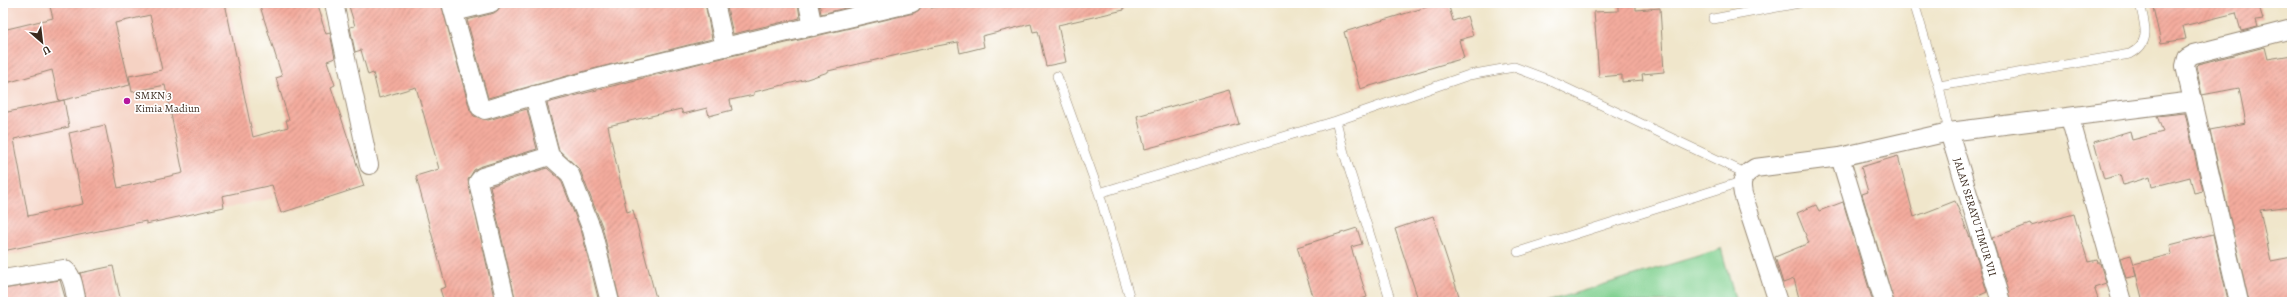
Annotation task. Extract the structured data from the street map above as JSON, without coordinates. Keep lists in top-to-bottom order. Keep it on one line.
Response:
{"streets":{"street":["JALAN SERAYU TIMUR VII"]},"places":["SMKN 3 Kimia Madiun"],"north":"bottom right"}
